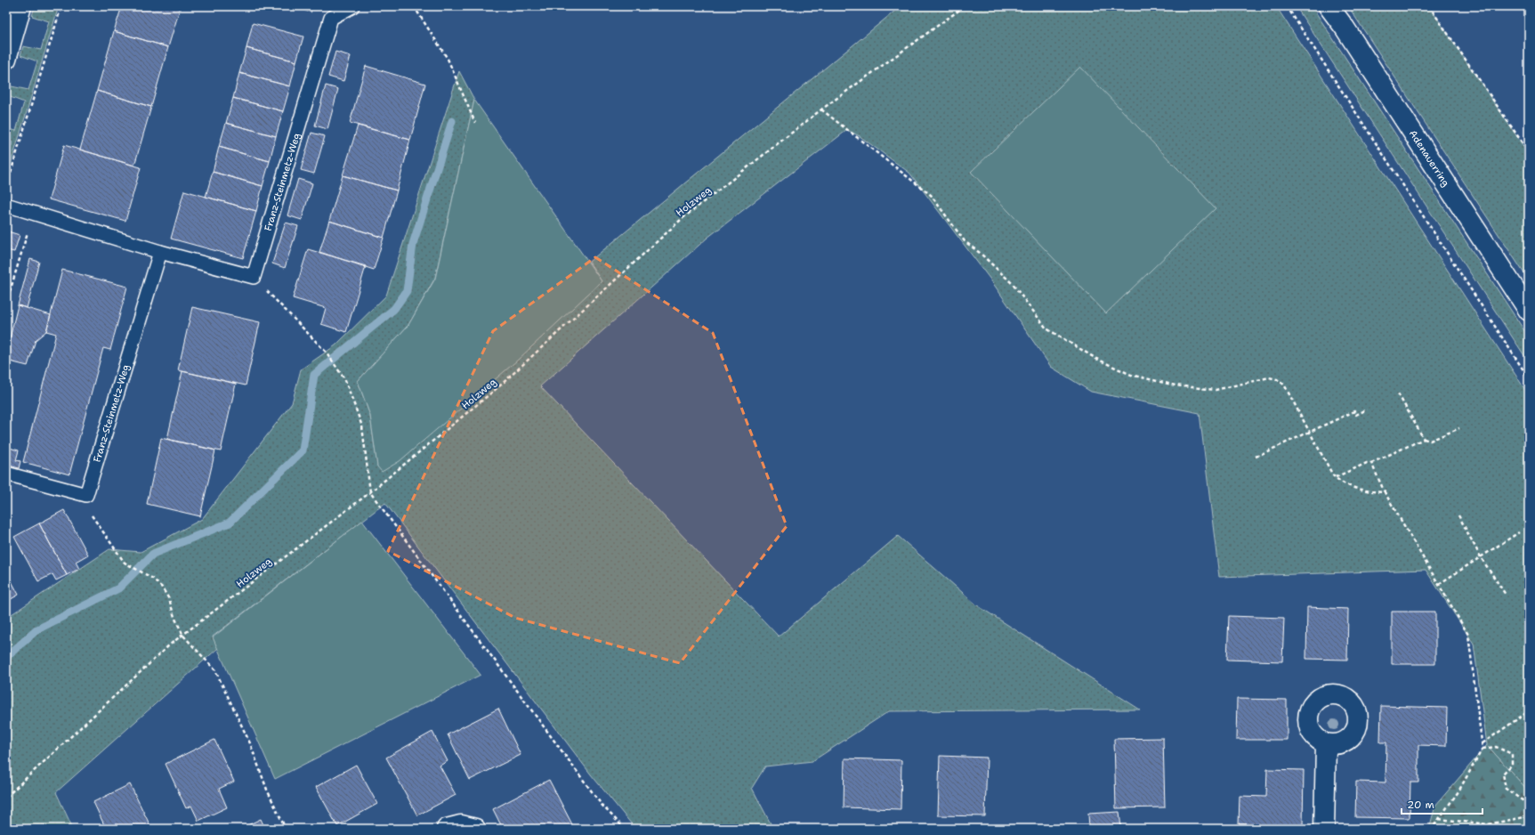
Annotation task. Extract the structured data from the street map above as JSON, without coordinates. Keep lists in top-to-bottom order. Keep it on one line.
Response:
{"streets":{"main road":["Adenauerring"],"lane":["Franz-Steinmetz-Weg"],"path":["Holzweg"]},"scale_bar":"20 m"}
